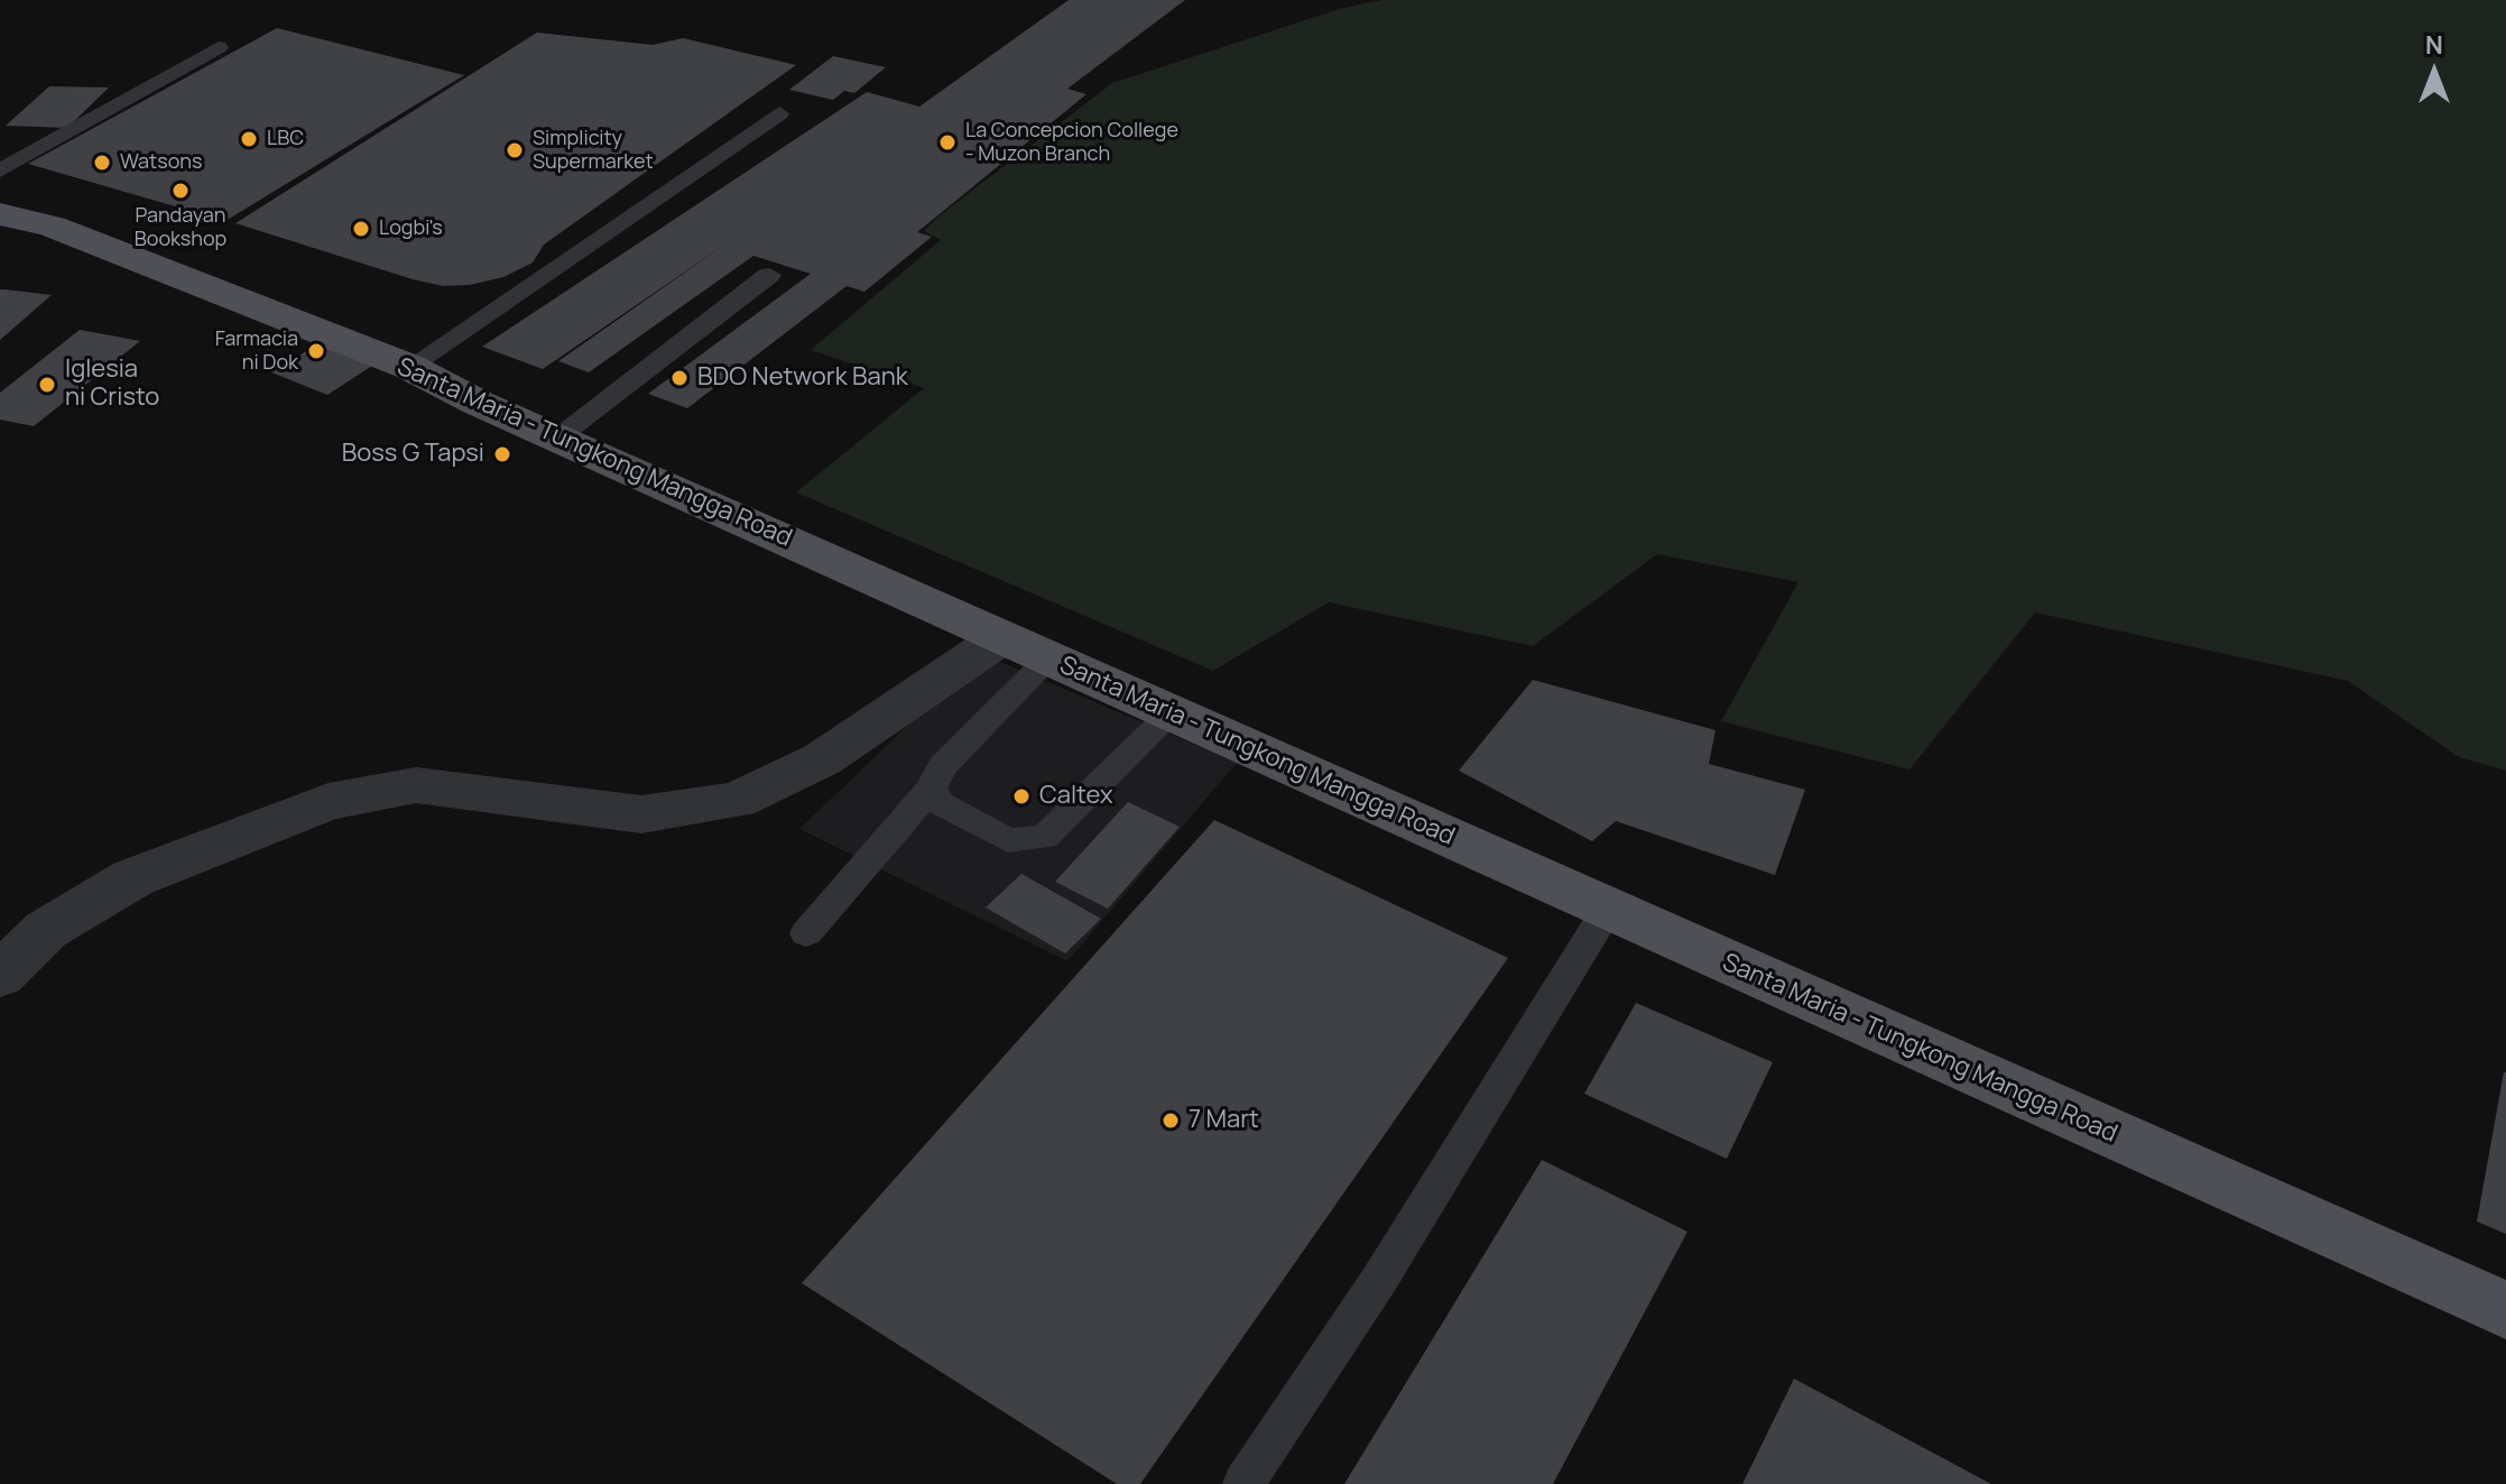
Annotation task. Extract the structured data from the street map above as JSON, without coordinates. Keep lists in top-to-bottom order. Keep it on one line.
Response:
{"streets":{"main road":["Santa Maria - Tungkong Mangga Road"]},"places":["LBC","La Concepcion College - Muzon Branch","Simplicity Supermarket","Watsons","Pandayan Bookshop","Logbi's","Farmacia ni Dok","BDO Network Bank","Iglesia ni Cristo","Boss G Tapsi","Caltex","7 Mart"],"north":"top"}
